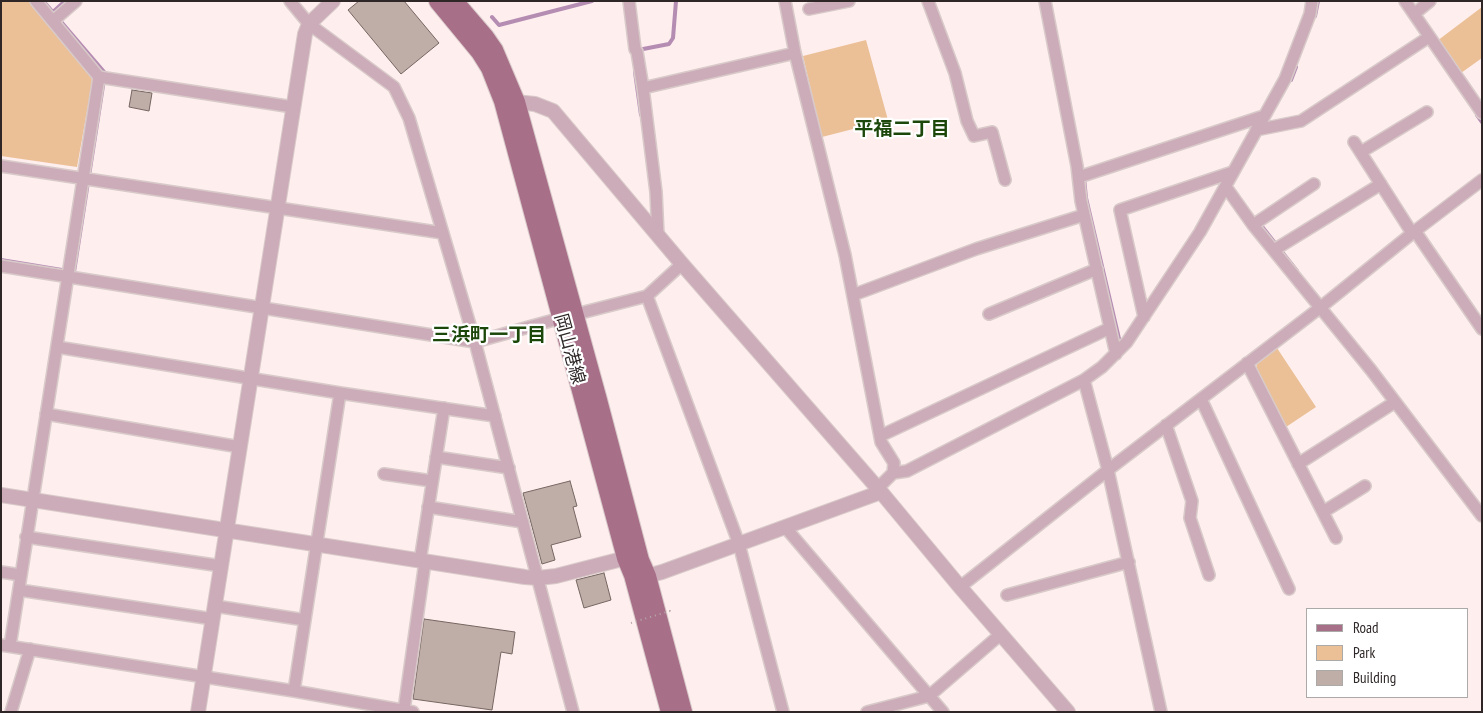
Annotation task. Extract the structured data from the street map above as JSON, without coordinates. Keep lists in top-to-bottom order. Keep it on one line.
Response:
{"streets":{"main road":["岡山港線"]},"districts":["平福二丁目","三浜町一丁目"],"legend":["Road","Park","Building"]}
